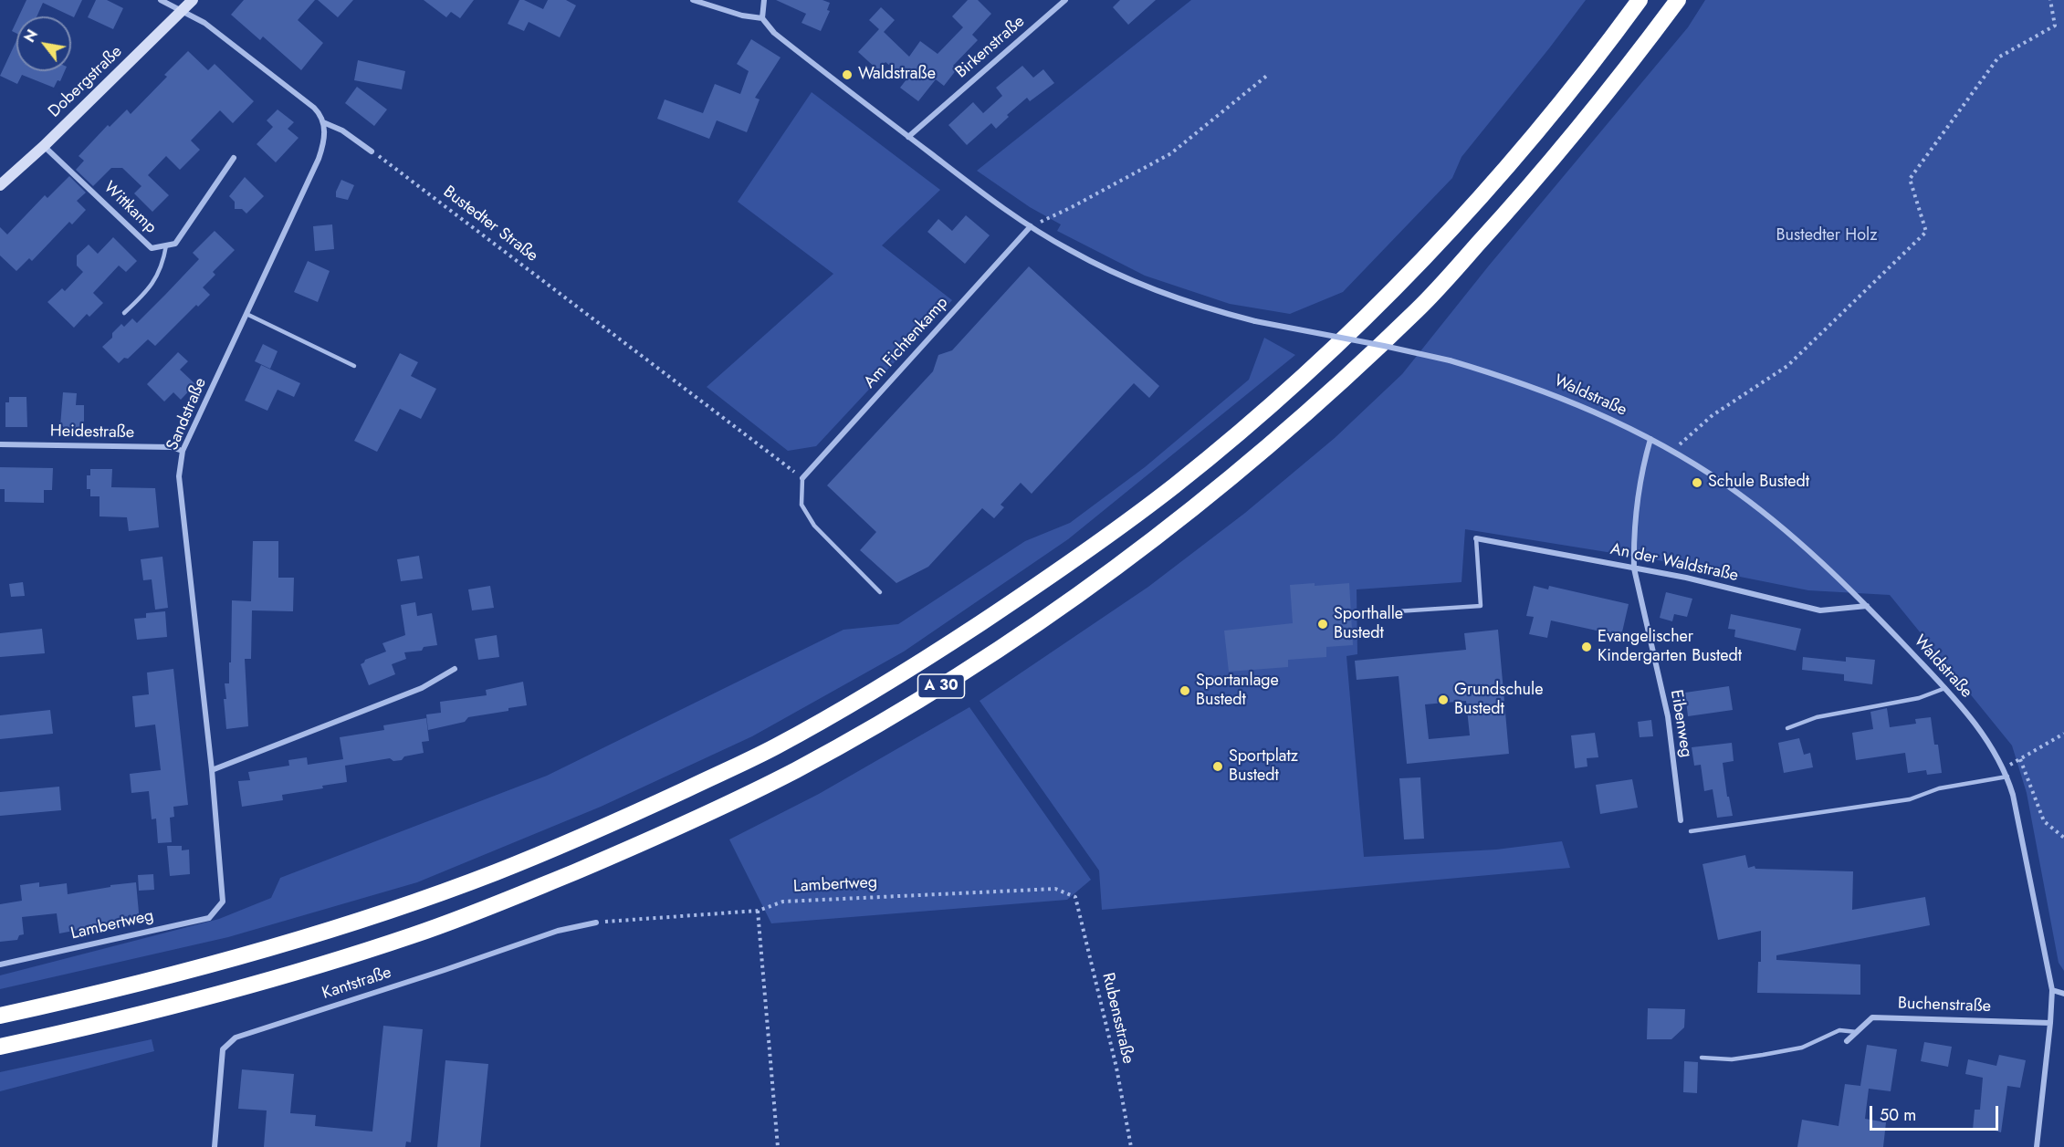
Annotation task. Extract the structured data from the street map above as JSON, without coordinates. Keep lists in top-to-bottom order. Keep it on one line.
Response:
{"streets":{"highway":["A 30"],"street":["Birkenstraße","Dobergstraße","Wittkamp","Am Fichtenkamp","Waldstraße","Sandstraße","Heidestraße","An der Waldstraße","Eibenweg","Lambertweg","Kantstraße","Buchenstraße"],"path":["Bustedter Straße","Rubensstraße"]},"crossings":[["Birkenstraße","Waldstraße"],["Dobergstraße","Wittkamp"],["Bustedter Straße","Am Fichtenkamp"],["Am Fichtenkamp","Waldstraße"],["Waldstraße","An der Waldstraße"],["Waldstraße","Eibenweg"],["Waldstraße","Buchenstraße"],["Sandstraße","Heidestraße"],["Sandstraße","Lambertweg"],["An der Waldstraße","Eibenweg"],["Lambertweg","Kantstraße"],["Lambertweg","Rubensstraße"]],"parks":["Bustedter Holz"],"places":["Waldstraße","Schule Bustedt","Sporthalle Bustedt","Evangelischer Kindergarten Bustedt","Sportanlage Bustedt","Grundschule Bustedt","Sportplatz Bustedt"],"scale_bar":"50 m","north":"top left"}
